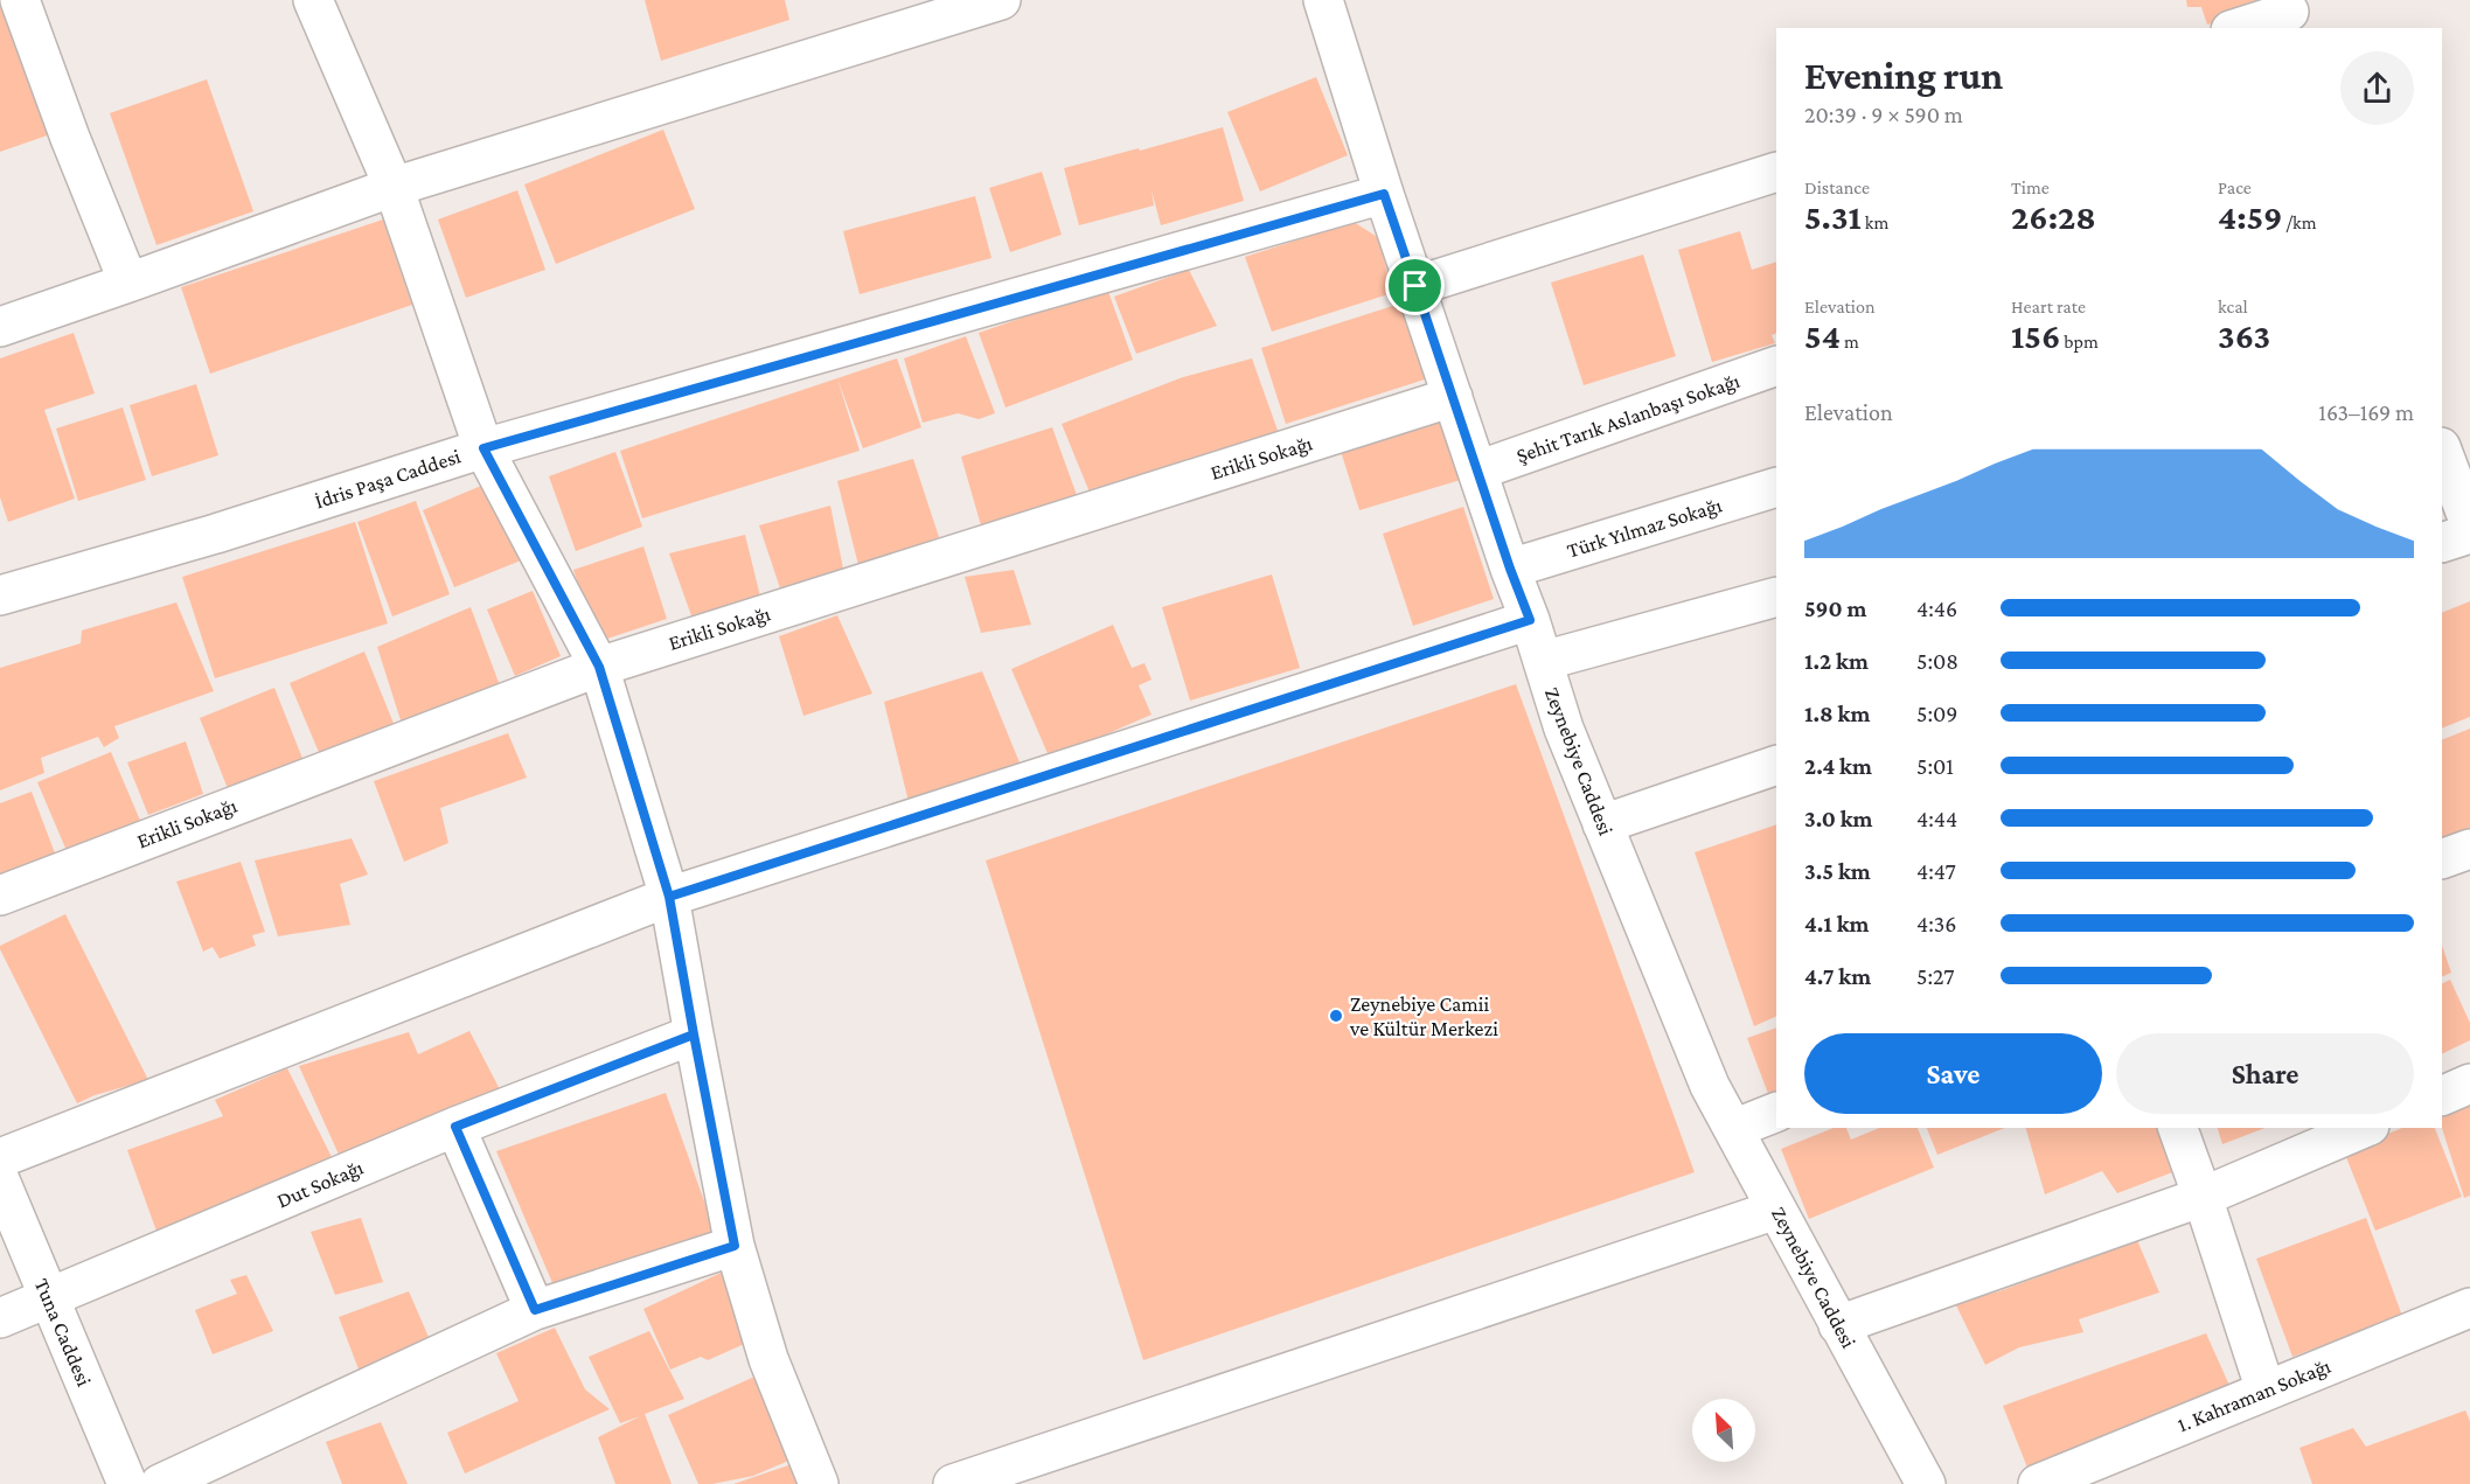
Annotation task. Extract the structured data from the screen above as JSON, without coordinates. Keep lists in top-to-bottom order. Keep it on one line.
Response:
{"streets":{"street":["Şehit Tarık Aslanbaşı Sokağı","Erikli Sokağı","İdris Paşa Caddesi","Türk Yılmaz Sokağı","Zeynebiye Caddesi","Dut Sokağı","Tuna Caddesi","1. Kahraman Sokağı"]},"crossings":[["Şehit Tarık Aslanbaşı Sokağı","Zeynebiye Caddesi"],["Erikli Sokağı","Zeynebiye Caddesi"],["İdris Paşa Caddesi","Zeynebiye Caddesi"],["Türk Yılmaz Sokağı","Zeynebiye Caddesi"],["Dut Sokağı","Tuna Caddesi"]],"places":["Zeynebiye Camii ve Kültür Merkezi"],"north":"top left","page":{"heading":["Evening run","20:39 · 9 × 590 m"],"stats":[["Distance","5.31 km"],["Time","26:28"],["Pace","4:59 /km"],["Elevation","54 m"],["Heart rate","156 bpm"],["kcal","363"]],"chart":["Elevation","163–169 m"],"list":[{"name":"590 m","note":"4:46"},{"name":"1.2 km","note":"5:08"},{"name":"1.8 km","note":"5:09"},{"name":"2.4 km","note":"5:01"},{"name":"3.0 km","note":"4:44"},{"name":"3.5 km","note":"4:47"},{"name":"4.1 km","note":"4:36"},{"name":"4.7 km","note":"5:27"}],"buttons":["Save","Share"]}}
